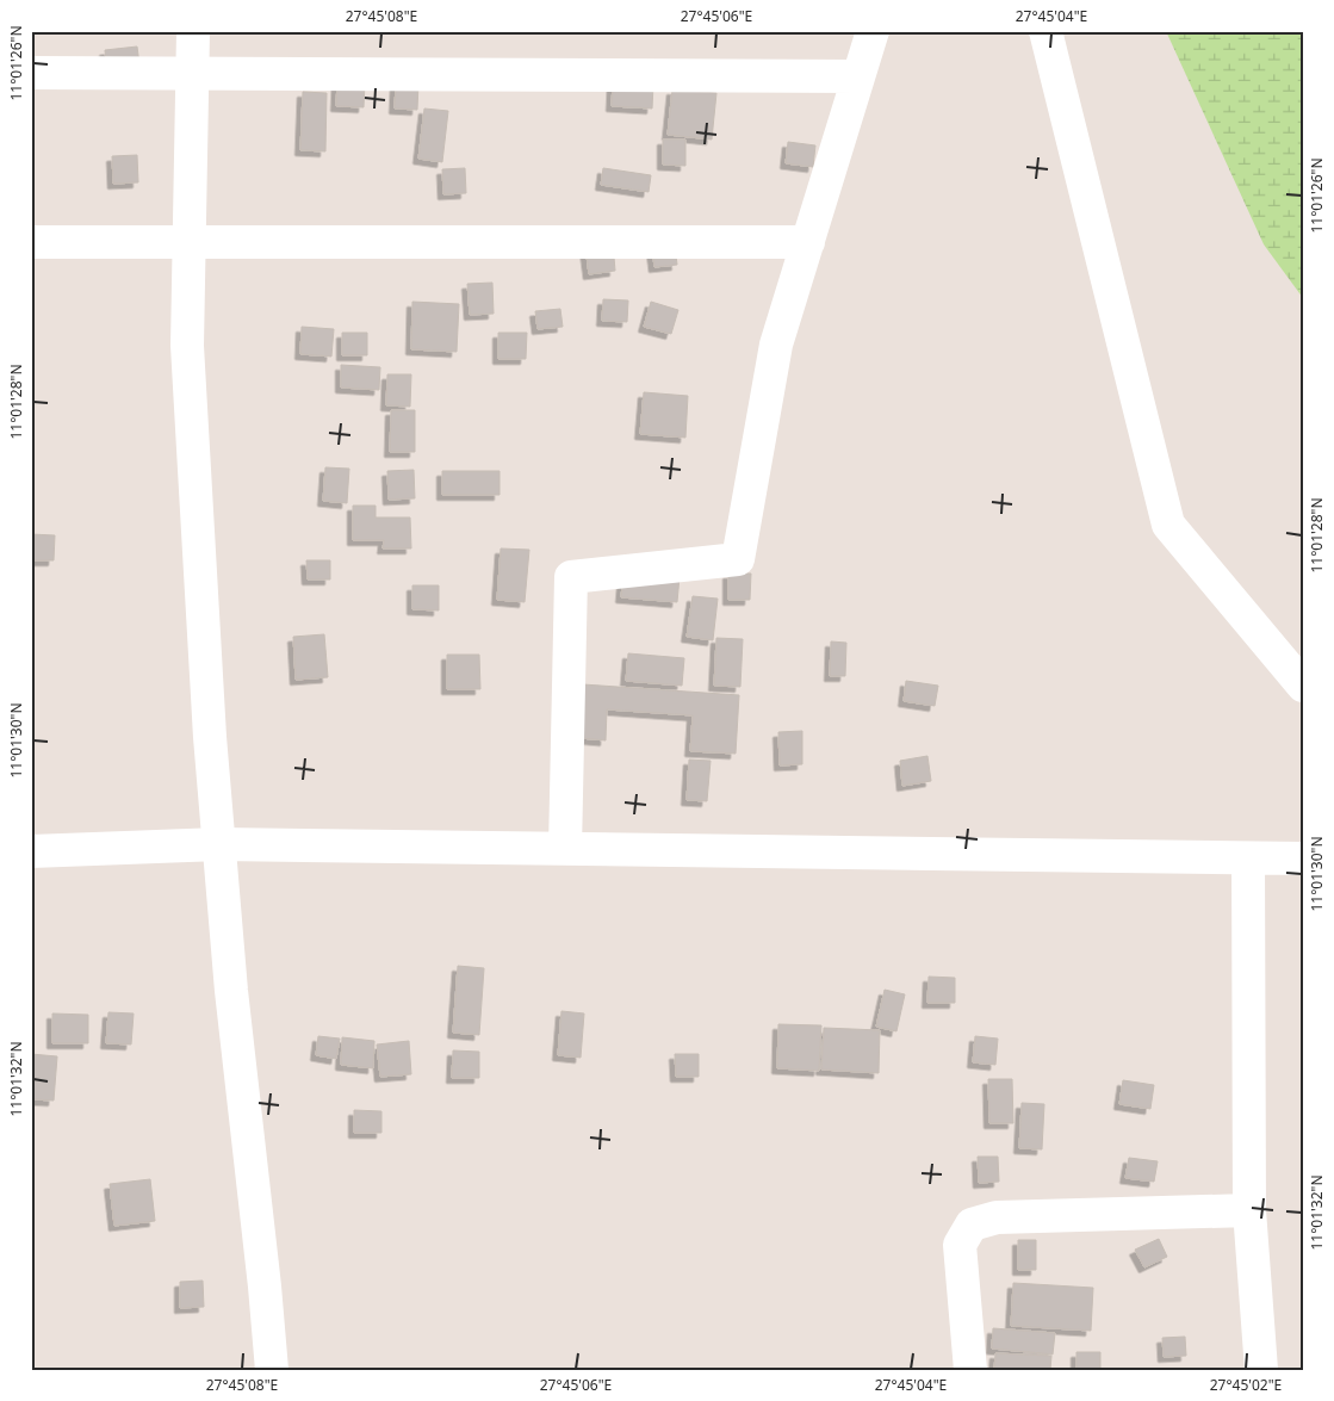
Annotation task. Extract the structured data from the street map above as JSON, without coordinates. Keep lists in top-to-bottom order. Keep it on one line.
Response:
{"coordinates":["27°45'08\"E","27°45'06\"E","27°45'04\"E","11°01'26\"N","11°01'28\"N","11°01'30\"N","11°01'32\"N","27°45'02\"E"]}
